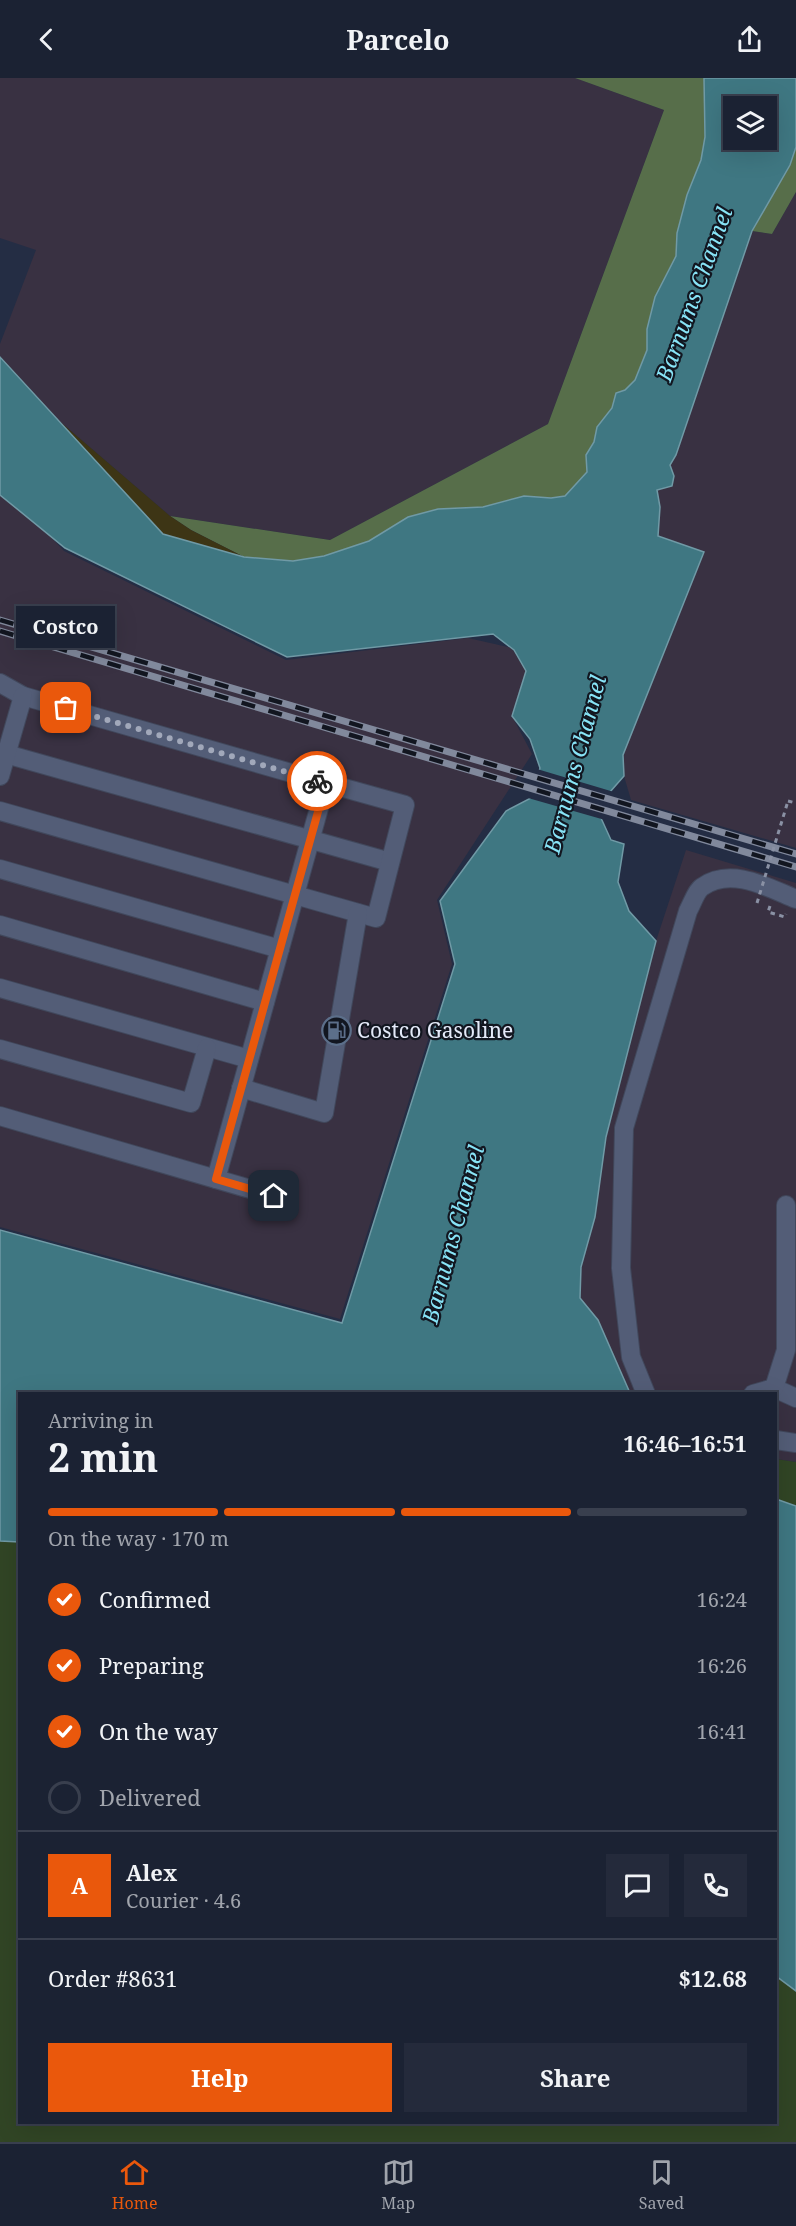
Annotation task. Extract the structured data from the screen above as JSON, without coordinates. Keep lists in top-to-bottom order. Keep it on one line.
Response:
{"water":["Barnums Channel"],"places":{"other":["Costco"],"fuel station":["Costco Gasoline"]},"page":{"header":"Parcelo","bubble":"Costco","heading":["2 min","Arriving in","16:46–16:51"],"panel":["Alex","Courier · 4.6","Order #8631","$12.68"],"bar":"On the way · 170 m","list":[["Confirmed","16:24"],["Preparing","16:26"],["On the way","16:41"],"Delivered"],"round":"A","buttons":["Help","Share"],"tabs":["Home","Map","Saved"]}}
